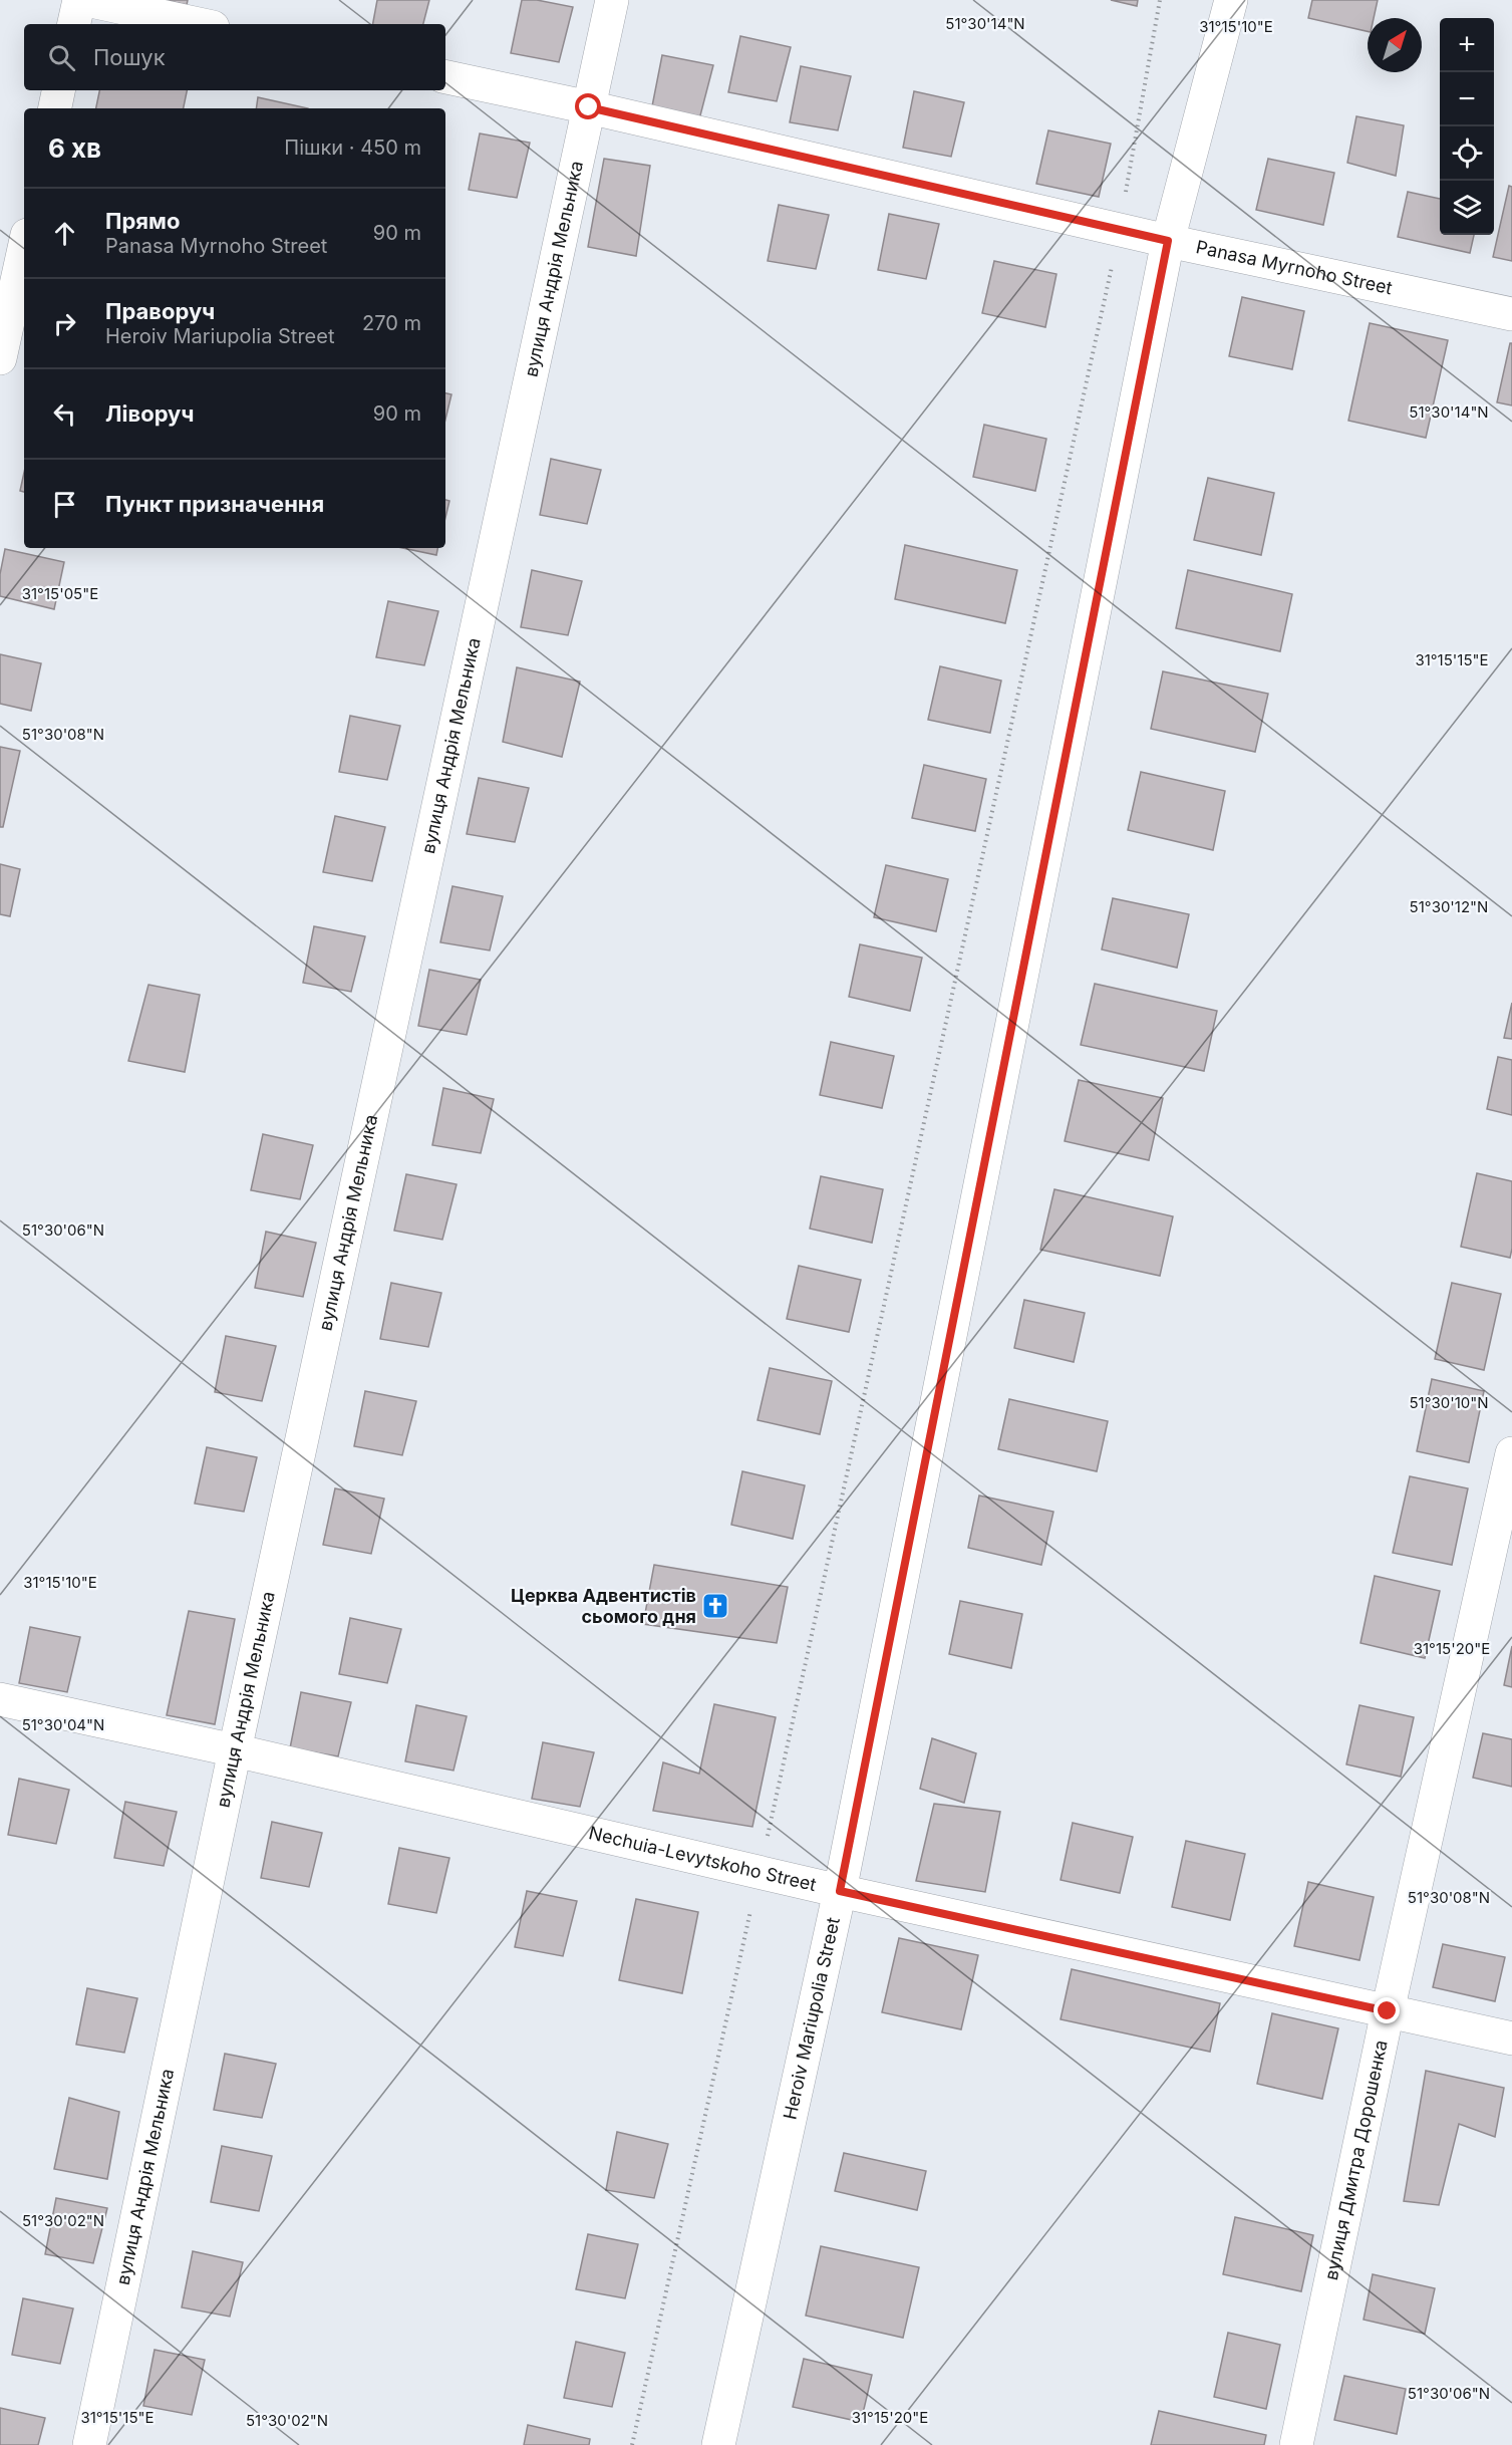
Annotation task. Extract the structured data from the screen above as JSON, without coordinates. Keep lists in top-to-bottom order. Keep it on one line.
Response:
{"streets":{"street":["вулиця Андрія Мельника","Panasa Myrnoho Street","Nechuia-Levytskoho Street","Heroiv Mariupolia Street","вулиця Дмитра Дорошенка"]},"crossings":[["вулиця Андрія Мельника","Panasa Myrnoho Street"],["вулиця Андрія Мельника","Nechuia-Levytskoho Street"],["Panasa Myrnoho Street","Heroiv Mariupolia Street"],["Nechuia-Levytskoho Street","Heroiv Mariupolia Street"],["Nechuia-Levytskoho Street","вулиця Дмитра Дорошенка"]],"places":{"church":["Церква Адвентистів сьомого дня"]},"north":"top right","page":{"map_buttons":["+","−"],"search":"Пошук","heading":["6 хв","Пішки · 450 m"],"list":[["Прямо","Panasa Myrnoho Street","90 m"],["Праворуч","Heroiv Mariupolia Street","270 m"],["Ліворуч","90 m"],"Пункт призначення"]},"coordinates":["51°30'14\"N","31°15'10\"E","31°15'05\"E","31°15'15\"E","51°30'08\"N","51°30'12\"N","51°30'06\"N","51°30'10\"N","31°15'20\"E","51°30'04\"N","51°30'02\"N"]}
